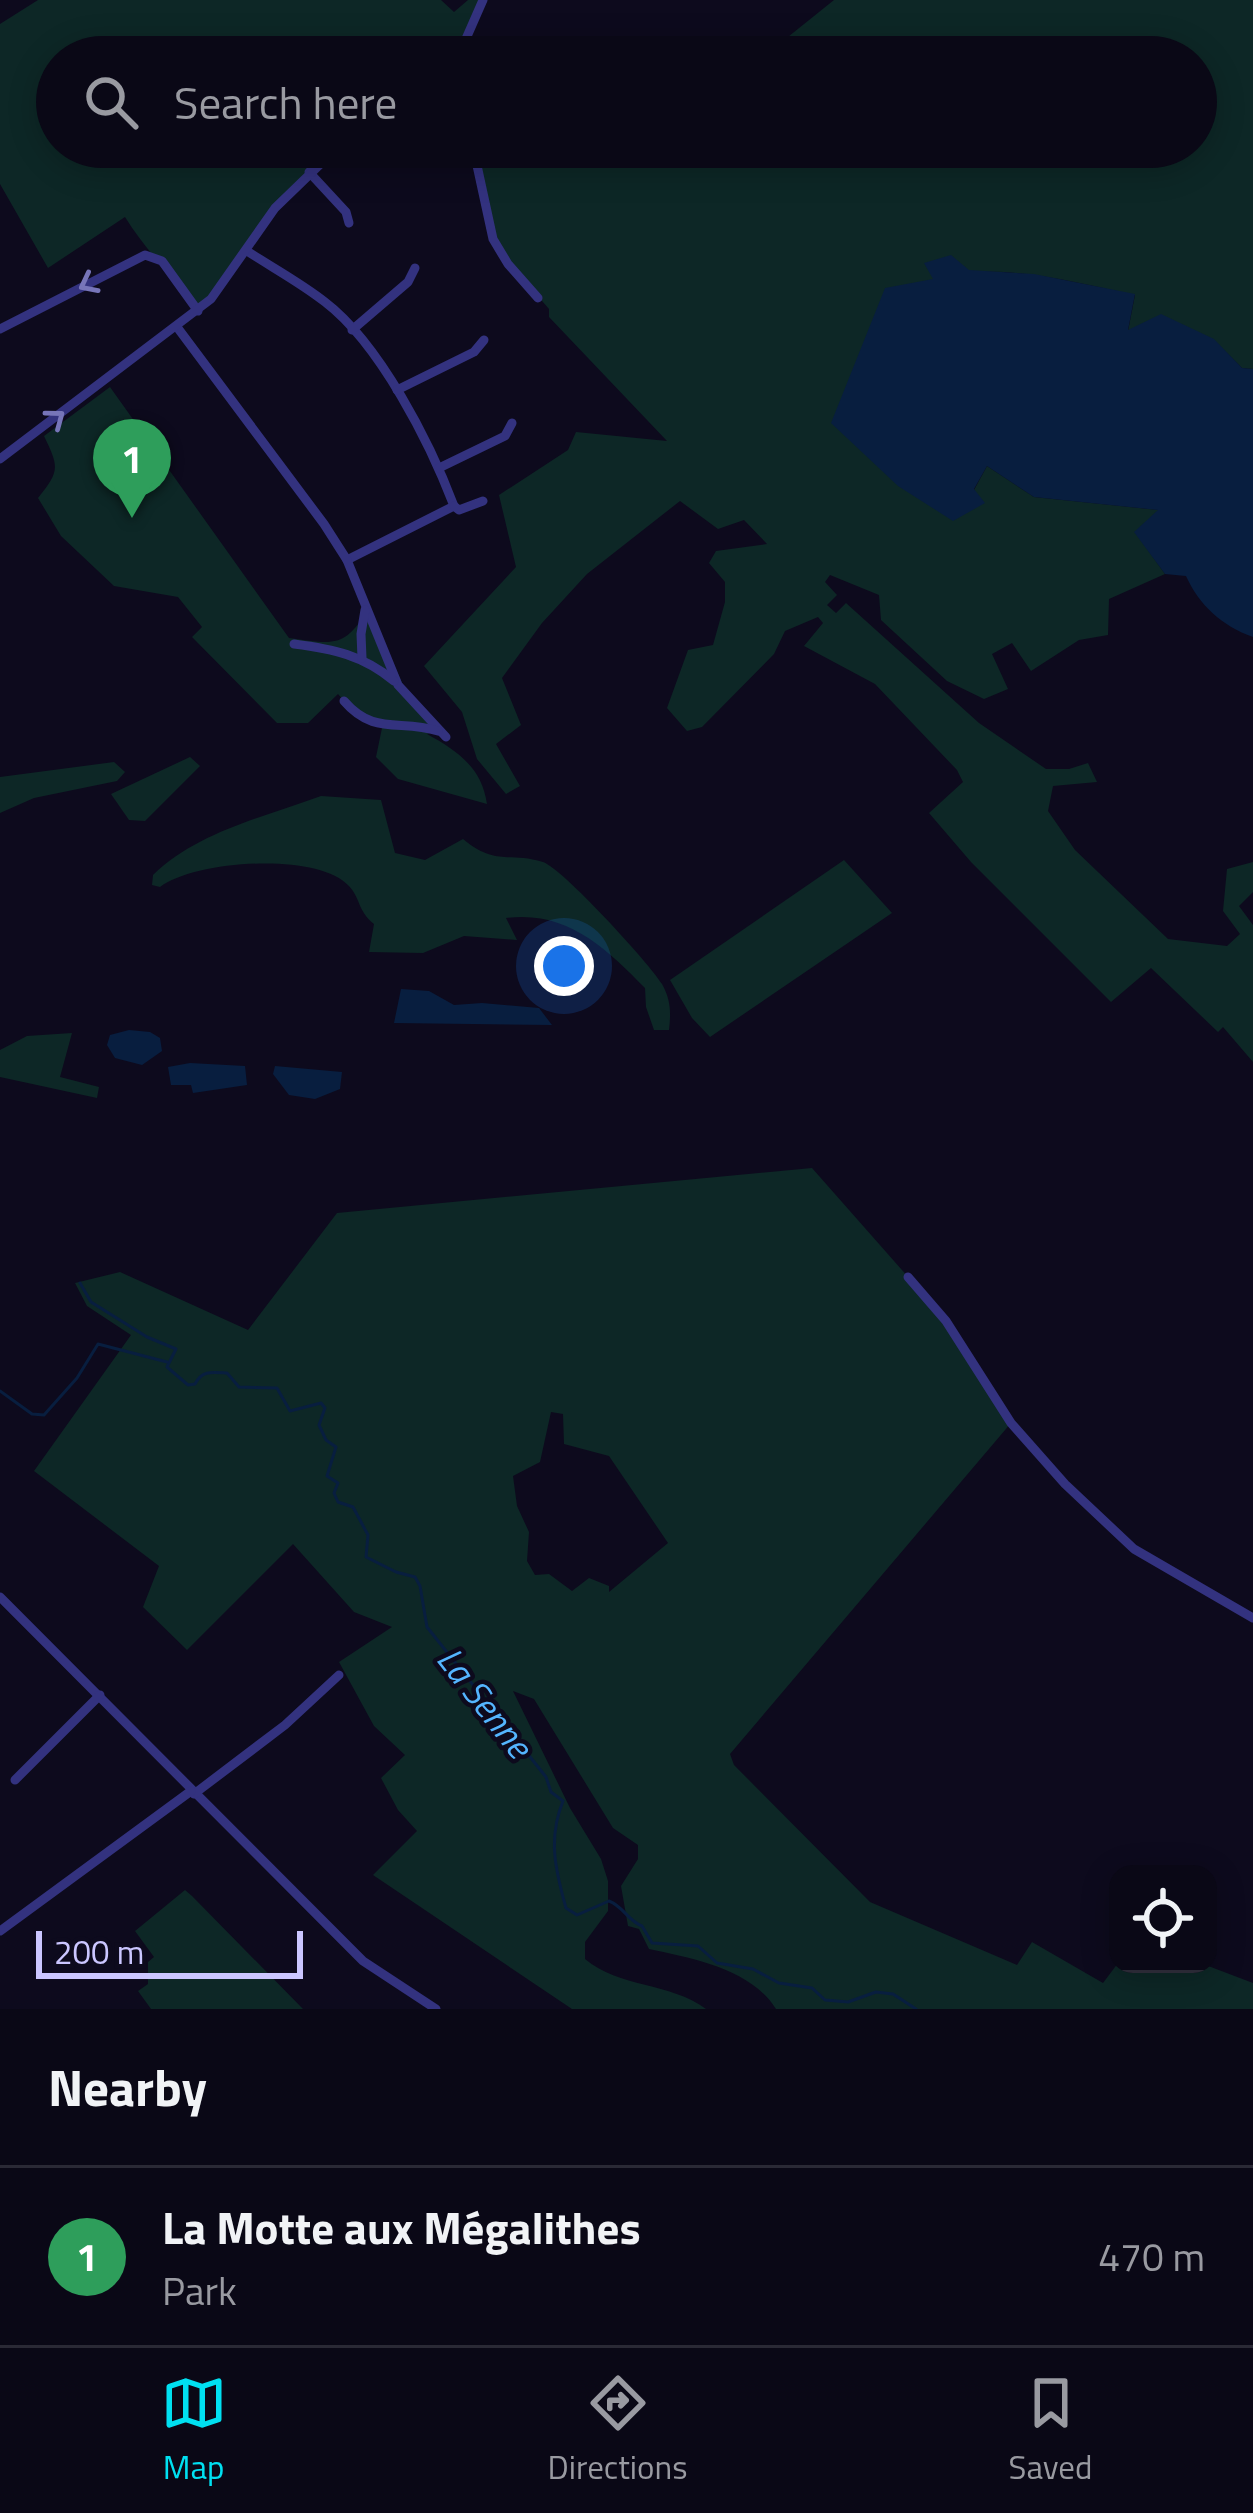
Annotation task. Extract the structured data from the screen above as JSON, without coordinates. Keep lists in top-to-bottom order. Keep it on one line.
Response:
{"water":["La Senne"],"scale_bar":"200 m","page":{"search":"Search here","pins":"1","scale":"200 m","heading":"Nearby","list":[{"mark":"1","name":"La Motte aux Mégalithes","note":"Park","value":"470 m"}],"nav":["Map","Directions","Saved"]}}
